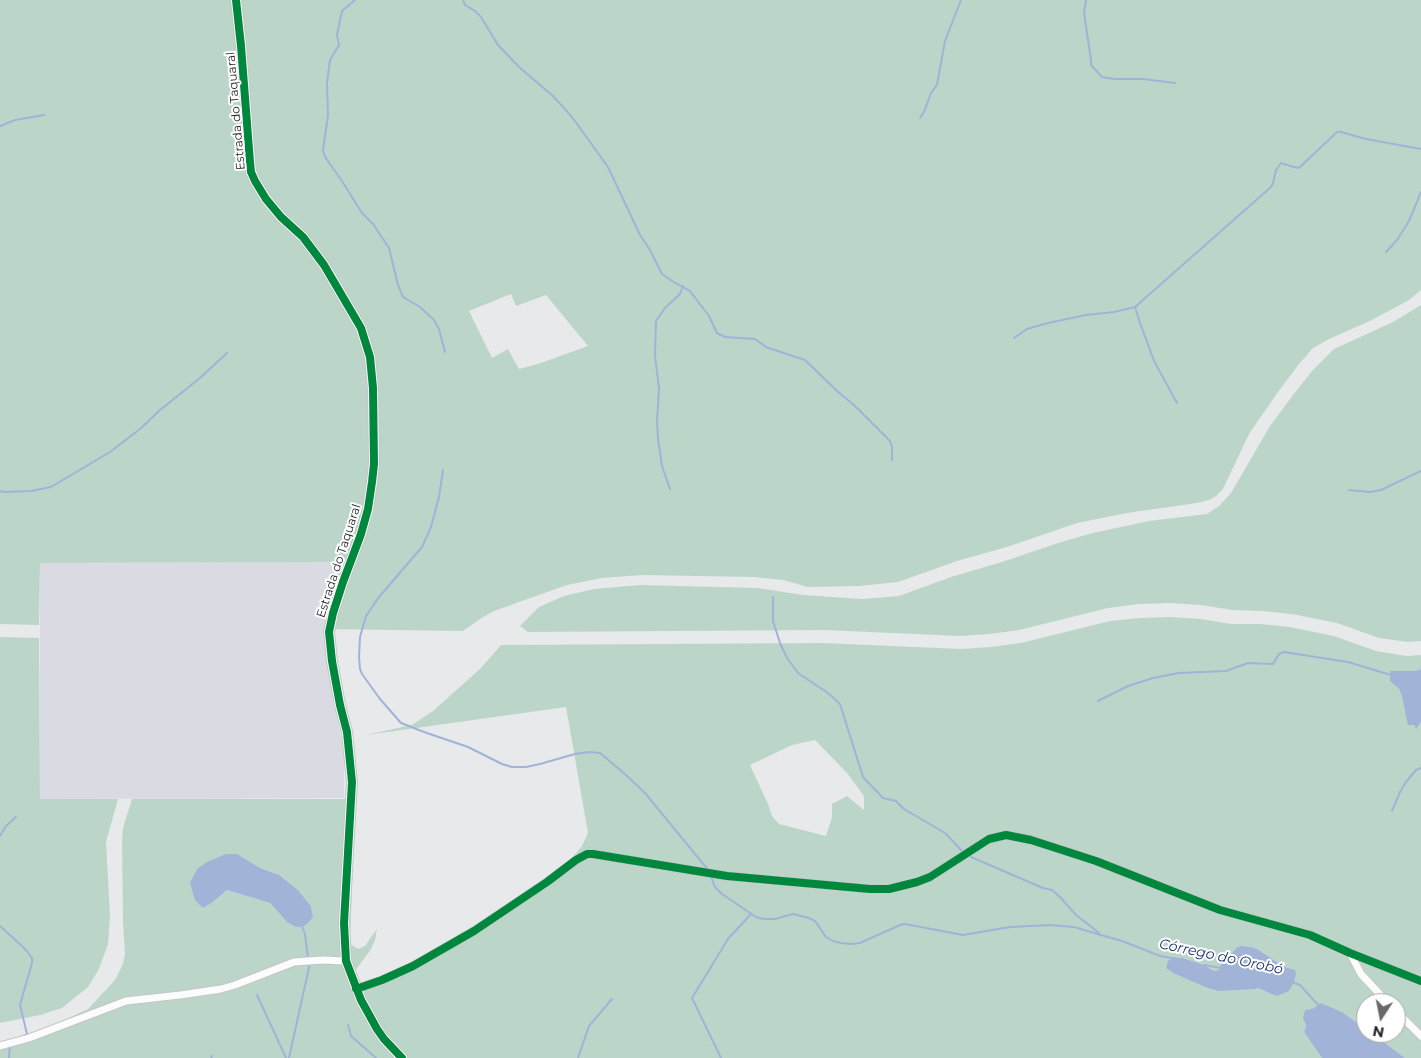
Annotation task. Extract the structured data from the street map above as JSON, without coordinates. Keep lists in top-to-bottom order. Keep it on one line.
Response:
{"streets":{"street":["Estrada do Taquaral"]},"water":["Córrego do Orobó"],"north":"bottom"}
